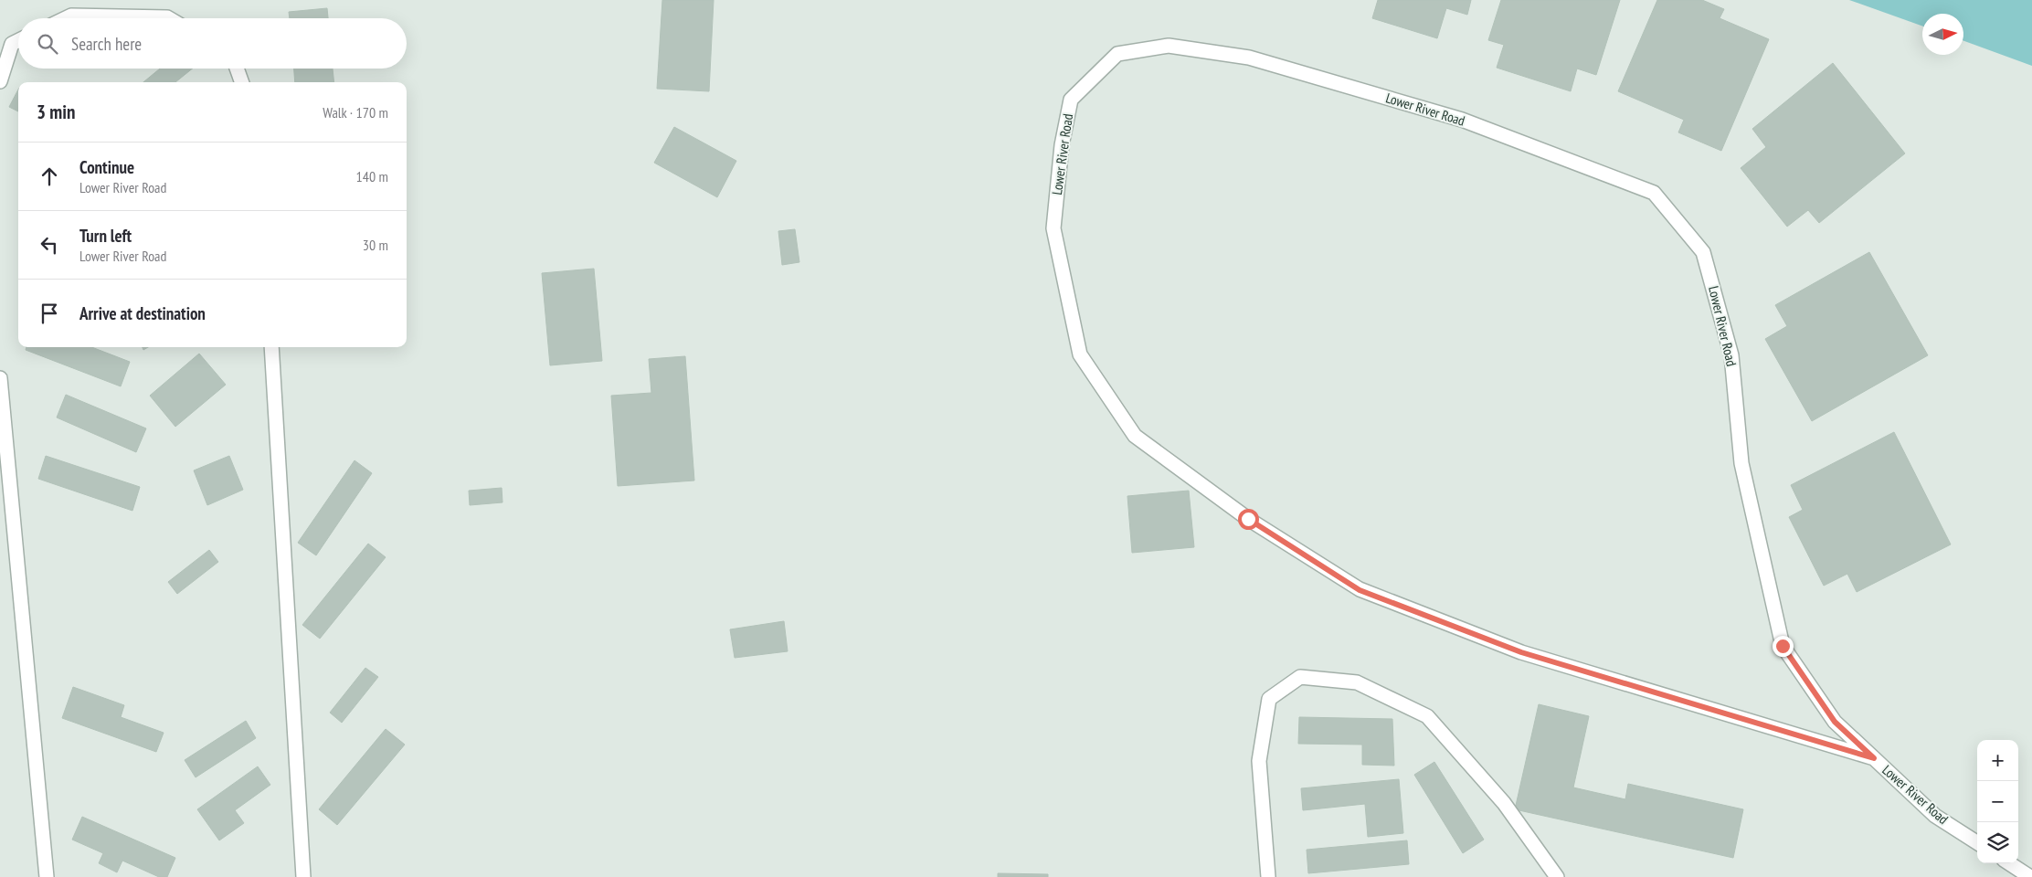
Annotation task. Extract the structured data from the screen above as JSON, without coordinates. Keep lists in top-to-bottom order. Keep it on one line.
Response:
{"streets":{"street":["Lower River Road"]},"north":"right","page":{"search":"Search here","heading":["3 min","Walk · 170 m"],"list":[["Continue","Lower River Road","140 m"],["Turn left","Lower River Road","30 m"],"Arrive at destination"],"map_buttons":["+","−"]}}
